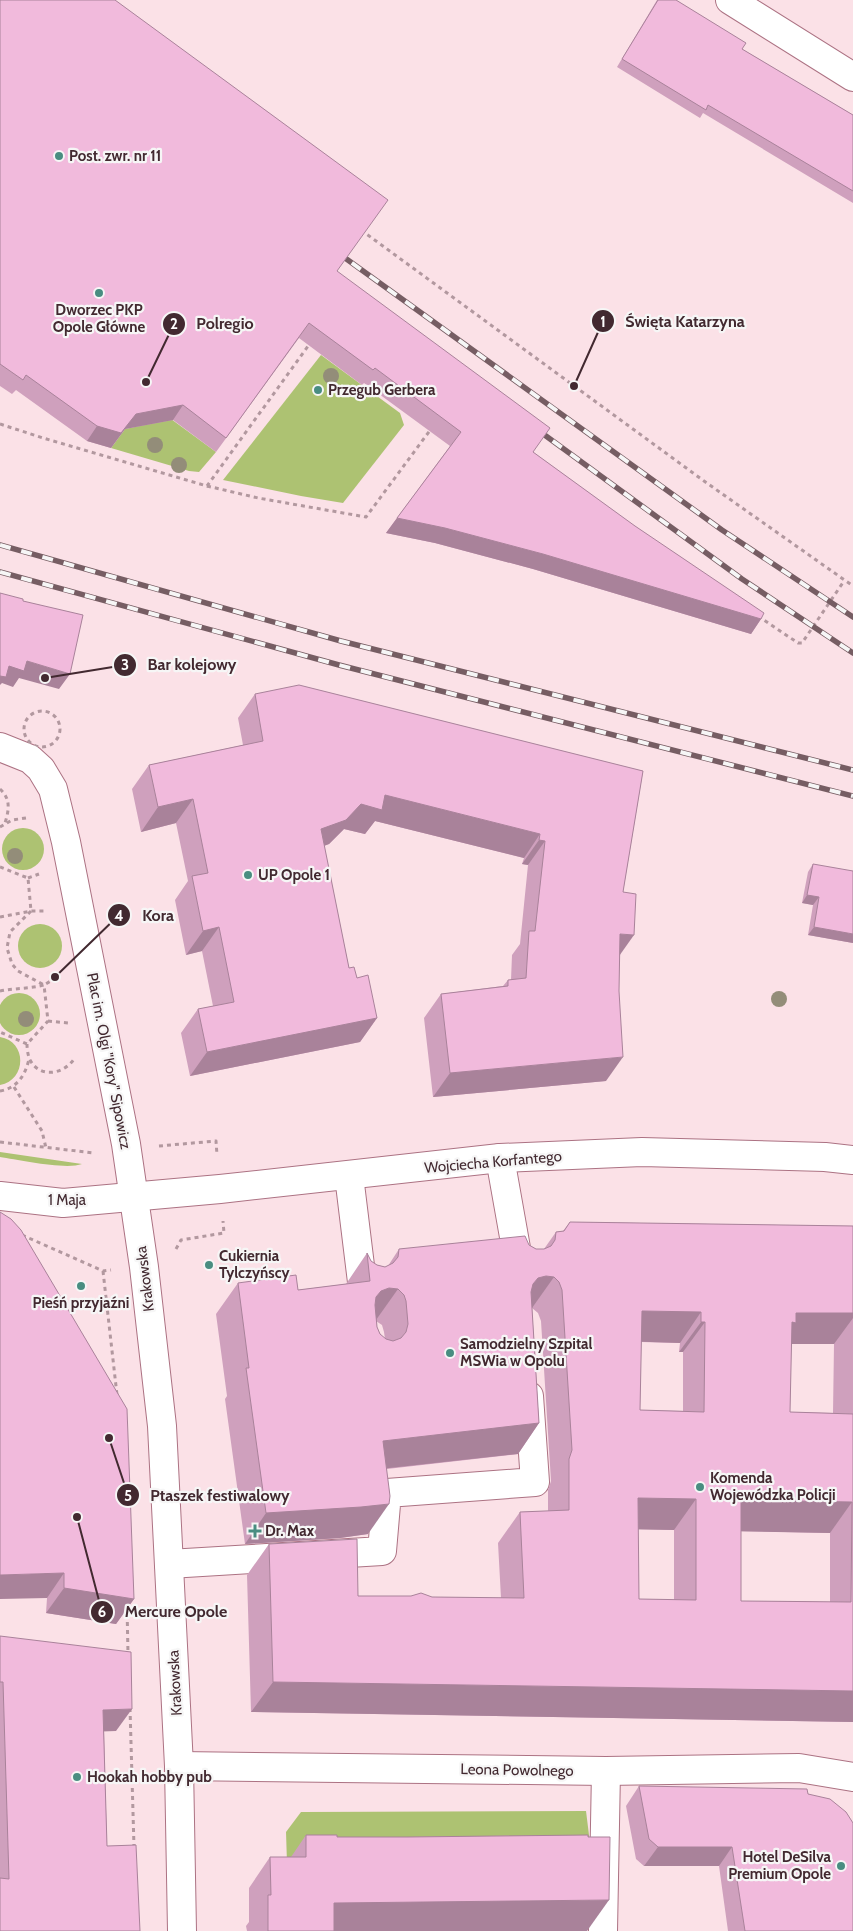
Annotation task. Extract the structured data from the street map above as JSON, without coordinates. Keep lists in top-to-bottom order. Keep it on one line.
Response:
{"streets":{"street":["Plac im. Olgi \"Kory\" Sipowicz","Wojciecha Korfantego","1 Maja","Krakowska","Leona Powolnego"]},"crossings":[["Plac im. Olgi \"Kory\" Sipowicz","Wojciecha Korfantego"],["Plac im. Olgi \"Kory\" Sipowicz","1 Maja"],["Plac im. Olgi \"Kory\" Sipowicz","Krakowska"],["Wojciecha Korfantego","1 Maja"],["Wojciecha Korfantego","Krakowska"],["1 Maja","Krakowska"],["Krakowska","Leona Powolnego"]],"places":{"other":["Post. zwr. nr 11","Dworzec PKP Opole Główne","Polregio","Święta Katarzyna","Przegub Gerbera","Bar kolejowy","UP Opole 1","Kora","Cukiernia Tylczyńscy","Pieśń przyjaźni","Samodzielny Szpital MSWia w Opolu","Ptaszek festiwalowy","Komenda Wojewódzka Policji","Mercure Opole","Hookah hobby pub","Hotel DeSilva Premium Opole"],"health":["Dr. Max"]}}
